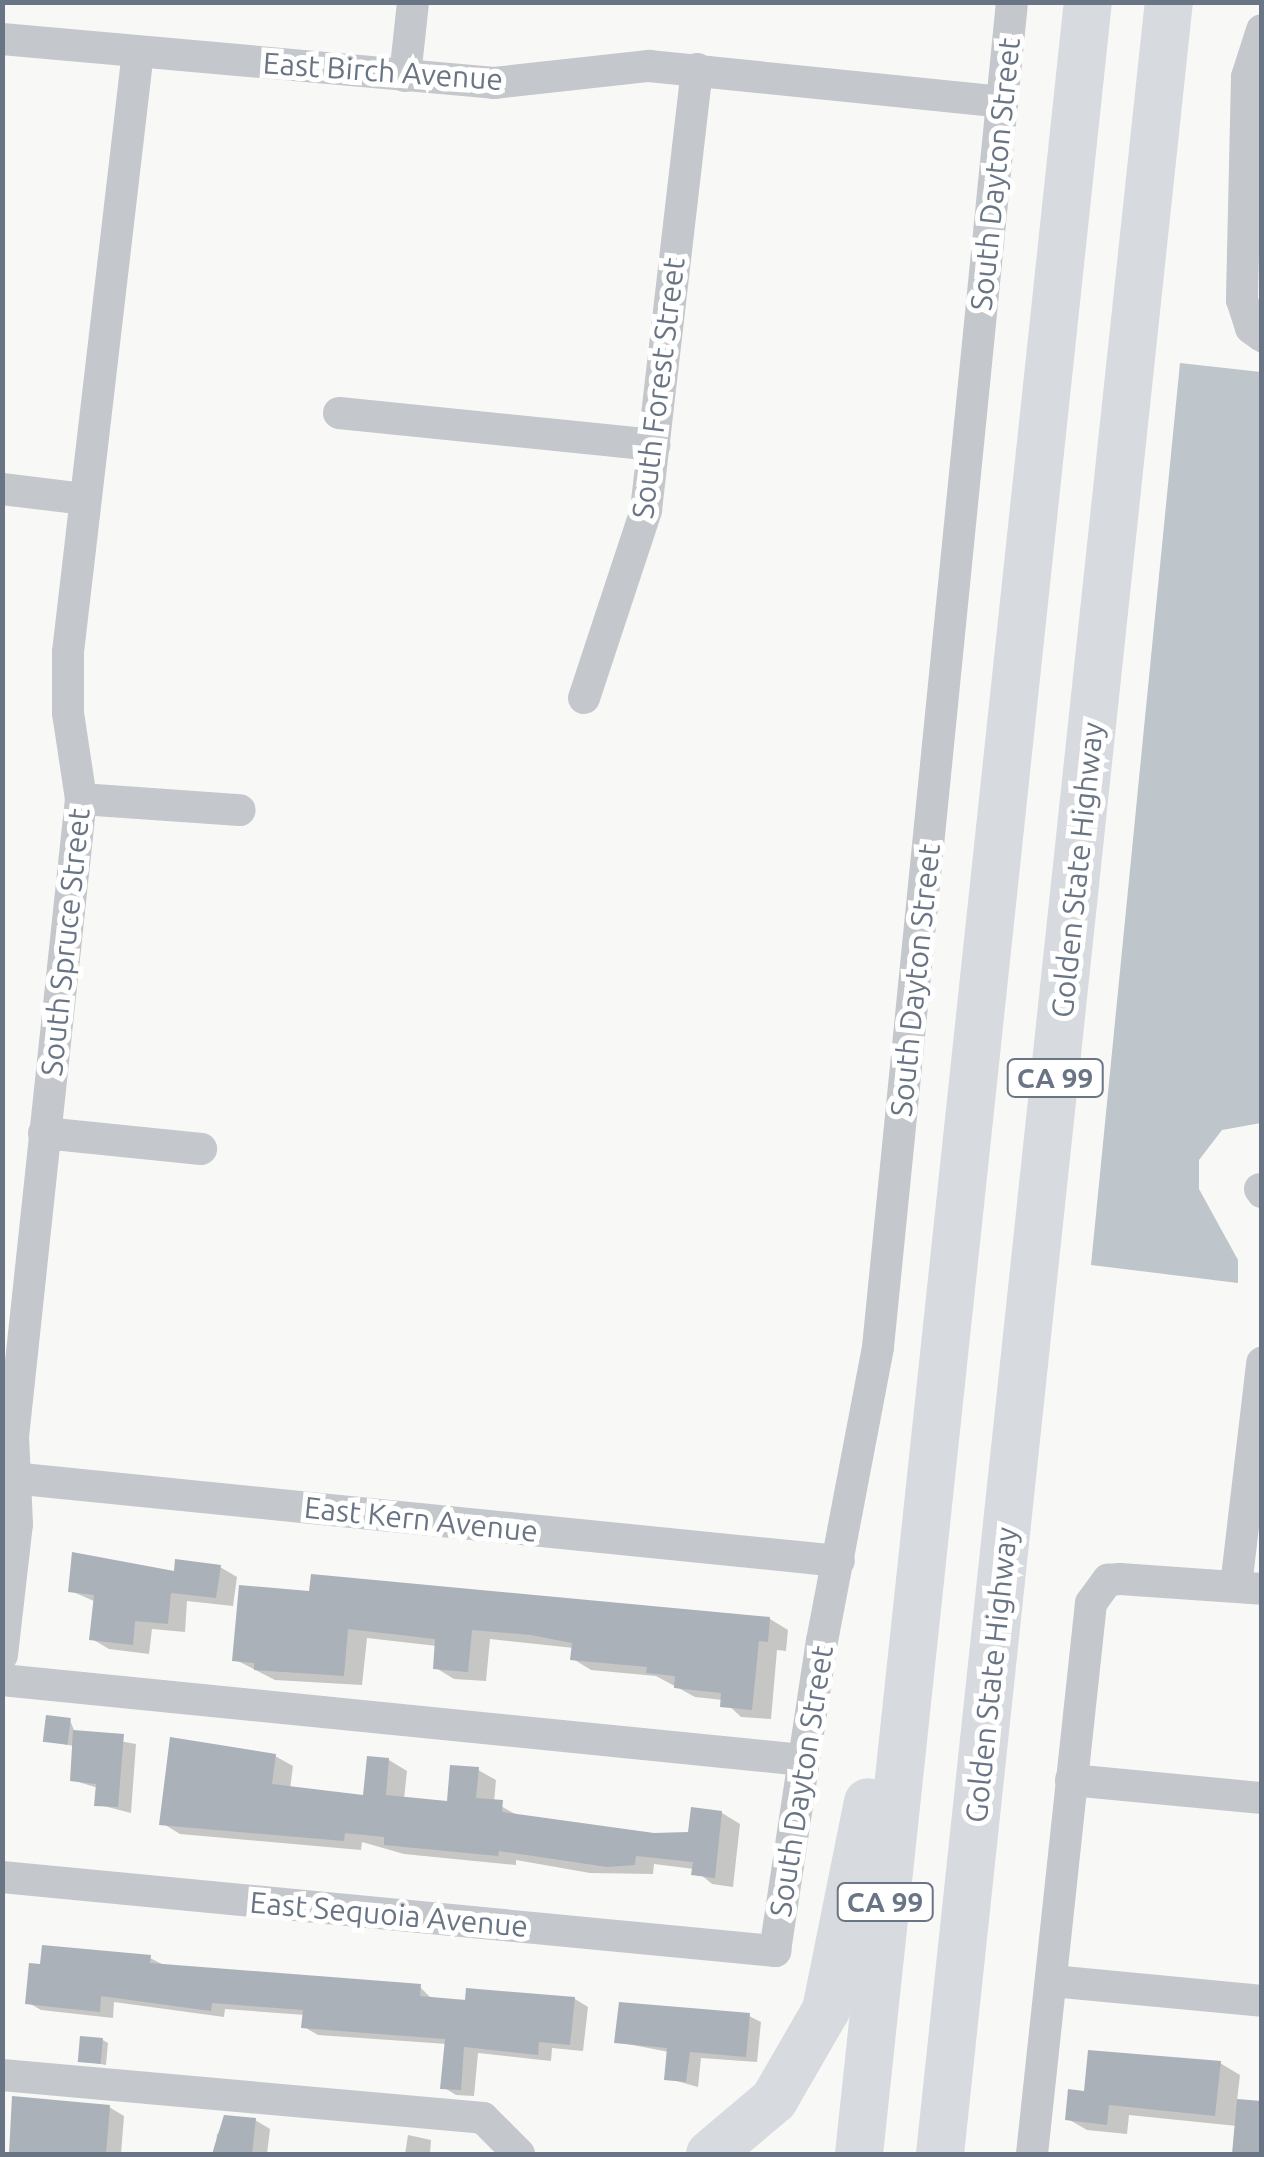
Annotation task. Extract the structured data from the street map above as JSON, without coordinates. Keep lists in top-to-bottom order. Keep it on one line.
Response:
{"streets":{"highway":["Golden State Highway","CA 99"],"street":["East Birch Avenue","South Dayton Street","South Forest Street","South Spruce Street","East Kern Avenue","East Sequoia Avenue"]},"crossings":[["East Birch Avenue","South Dayton Street"],["East Birch Avenue","South Forest Street"],["East Birch Avenue","South Spruce Street"],["South Dayton Street","East Kern Avenue"],["South Dayton Street","East Sequoia Avenue"],["South Spruce Street","East Kern Avenue"]]}
